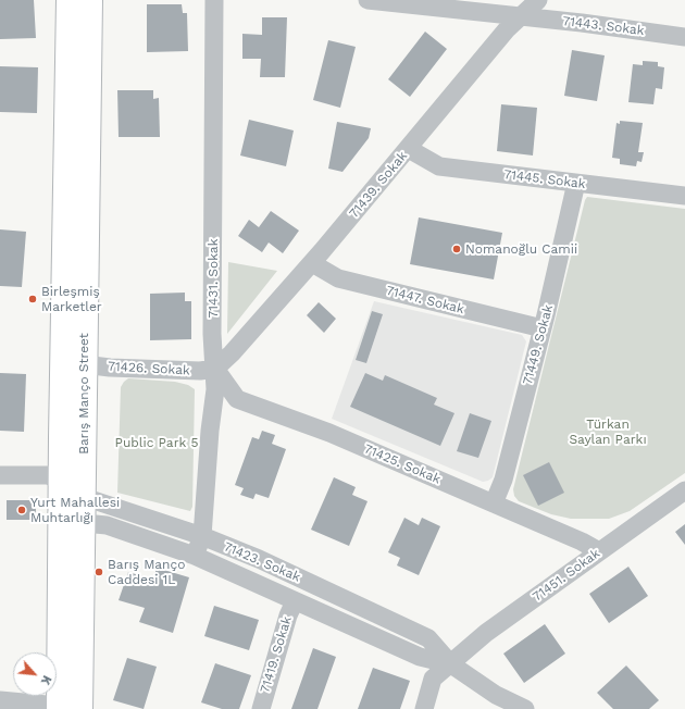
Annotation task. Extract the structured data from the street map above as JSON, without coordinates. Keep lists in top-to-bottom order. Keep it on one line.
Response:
{"streets":{"main road":["Barış Manço Street"],"street":["71443. Sokak","71445. Sokak","71439. Sokak","71431. Sokak","71447. Sokak","71449. Sokak","71426. Sokak","71425. Sokak","71423. Sokak","71451. Sokak","71419. Sokak"]},"crossings":[["71443. Sokak","71439. Sokak"],["71445. Sokak","71439. Sokak"],["71445. Sokak","71449. Sokak"],["71439. Sokak","71431. Sokak"],["71439. Sokak","71447. Sokak"],["71439. Sokak","71426. Sokak"],["71439. Sokak","71425. Sokak"],["71431. Sokak","71426. Sokak"],["71431. Sokak","71425. Sokak"],["71431. Sokak","71423. Sokak"],["71447. Sokak","71449. Sokak"],["71449. Sokak","71425. Sokak"],["71426. Sokak","Barış Manço Street"],["71426. Sokak","71425. Sokak"],["Barış Manço Street","71423. Sokak"],["71425. Sokak","71451. Sokak"],["71423. Sokak","71451. Sokak"],["71423. Sokak","71419. Sokak"]],"parks":["Türkan Saylan Parkı","Public Park 5"],"places":["Nomanoğlu Camii","Birleşmiş Marketler","Yurt Mahallesi Muhtarlığı","Barış Manço Caddesi 1L"],"north":"bottom right"}
